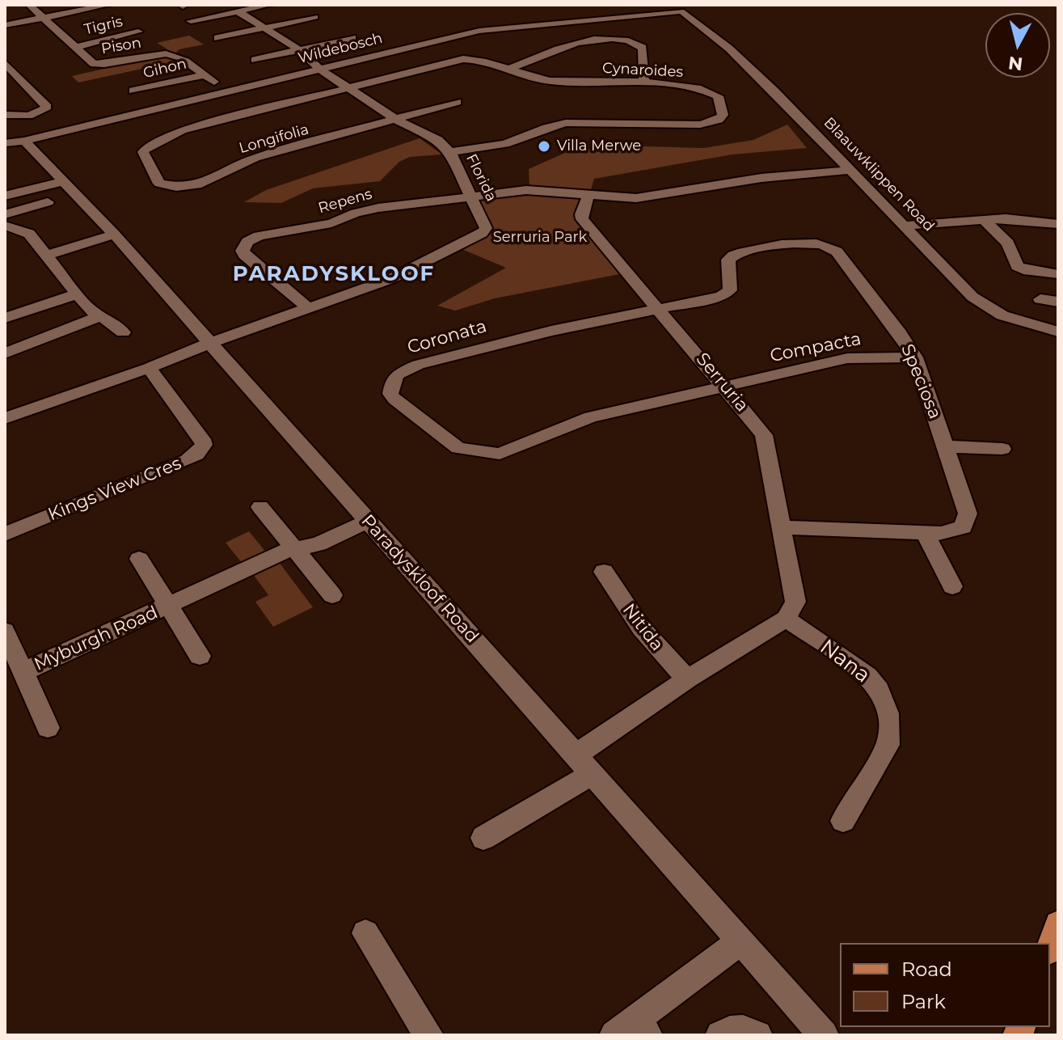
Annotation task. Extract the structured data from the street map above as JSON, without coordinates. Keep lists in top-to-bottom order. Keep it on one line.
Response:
{"streets":{"street":["Tigris","Pison","Wildebosch","Gihon","Cynaroides","Longifolia","Blaauwklippen Road","Florida","Repens","Coronata","Compacta","Speciosa","Serruria","Kings View Cres","Paradyskloof Road","Nitida","Myburgh Road","Nana"]},"crossings":[["Tigris","Pison"],["Pison","Gihon"],["Wildebosch","Blaauwklippen Road"],["Wildebosch","Florida"],["Wildebosch","Paradyskloof Road"],["Cynaroides","Longifolia"],["Cynaroides","Florida"],["Longifolia","Florida"],["Florida","Repens"],["Florida","Paradyskloof Road"],["Repens","Serruria"],["Coronata","Compacta"],["Coronata","Speciosa"],["Coronata","Serruria"],["Compacta","Speciosa"],["Compacta","Serruria"],["Speciosa","Serruria"],["Serruria","Nana"],["Paradyskloof Road","Myburgh Road"]],"districts":["PARADYSKLOOF"],"parks":["Serruria Park"],"places":["Villa Merwe"],"legend":["Road","Park"],"north":"bottom"}
